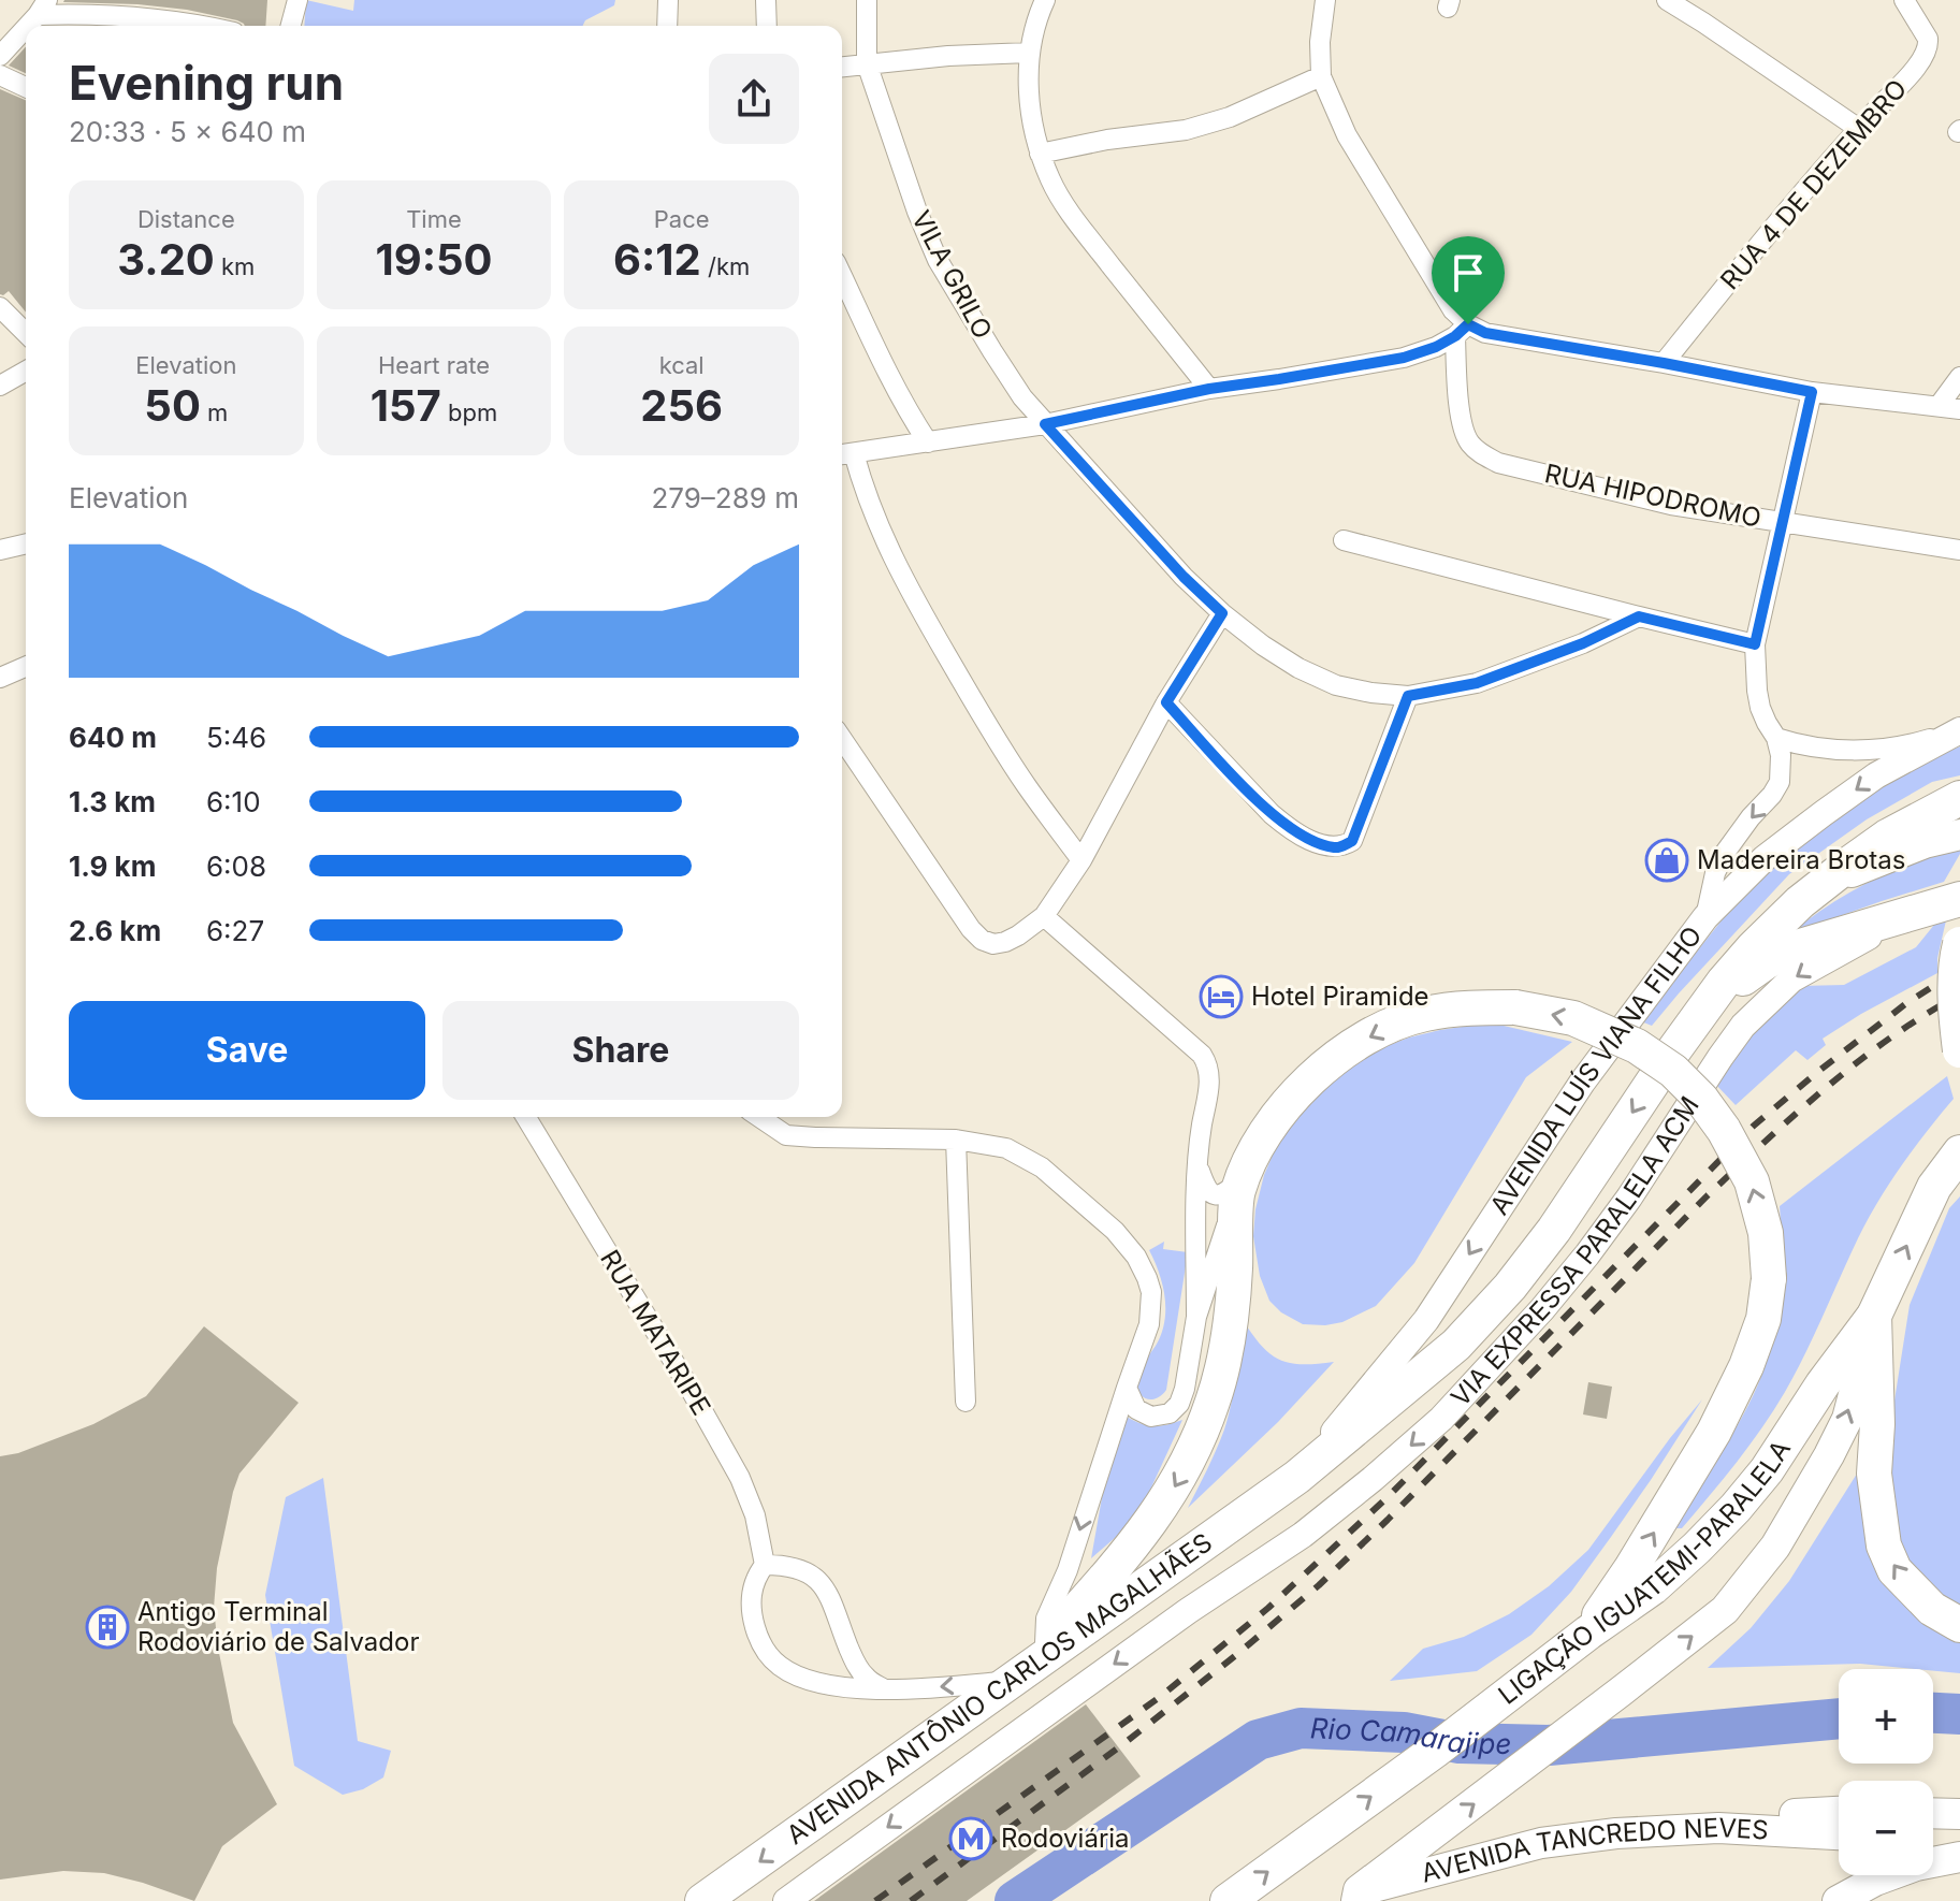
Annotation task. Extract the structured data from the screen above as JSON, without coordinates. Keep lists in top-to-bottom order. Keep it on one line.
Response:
{"streets":{"highway":["LIGAÇÃO IGUATEMI-PARALELA","AVENIDA ANTÔNIO CARLOS MAGALHÃES"],"main road":["AVENIDA LUÍS VIANA FILHO","VIA EXPRESSA PARALELA ACM","AVENIDA TANCREDO NEVES"],"street":["RUA 4 DE DEZEMBRO","VILA GRILO","RUA HIPODROMO","RUA MATARIPE"]},"crossings":[["AVENIDA LUÍS VIANA FILHO","AVENIDA ANTÔNIO CARLOS MAGALHÃES"],["RUA MATARIPE","AVENIDA ANTÔNIO CARLOS MAGALHÃES"]],"one_way":["AVENIDA LUÍS VIANA FILHO","VIA EXPRESSA PARALELA ACM","LIGAÇÃO IGUATEMI-PARALELA","AVENIDA ANTÔNIO CARLOS MAGALHÃES"],"water":["Rio Camarajipe"],"places":{"shop":["Madereira Brotas"],"hotel":["Hotel Piramide"],"building":["Antigo Terminal Rodoviário de Salvador"],"metro station":["Rodoviária"]},"page":{"heading":["Evening run","20:33 · 5 × 640 m"],"stats":[["Distance","3.20 km"],["Time","19:50"],["Pace","6:12 /km"],["Elevation","50 m"],["Heart rate","157 bpm"],["kcal","256"]],"chart":["Elevation","279–289 m"],"list":[{"name":"640 m","note":"5:46"},{"name":"1.3 km","note":"6:10"},{"name":"1.9 km","note":"6:08"},{"name":"2.6 km","note":"6:27"}],"buttons":["Save","Share"],"map_buttons":["+","−"]}}
